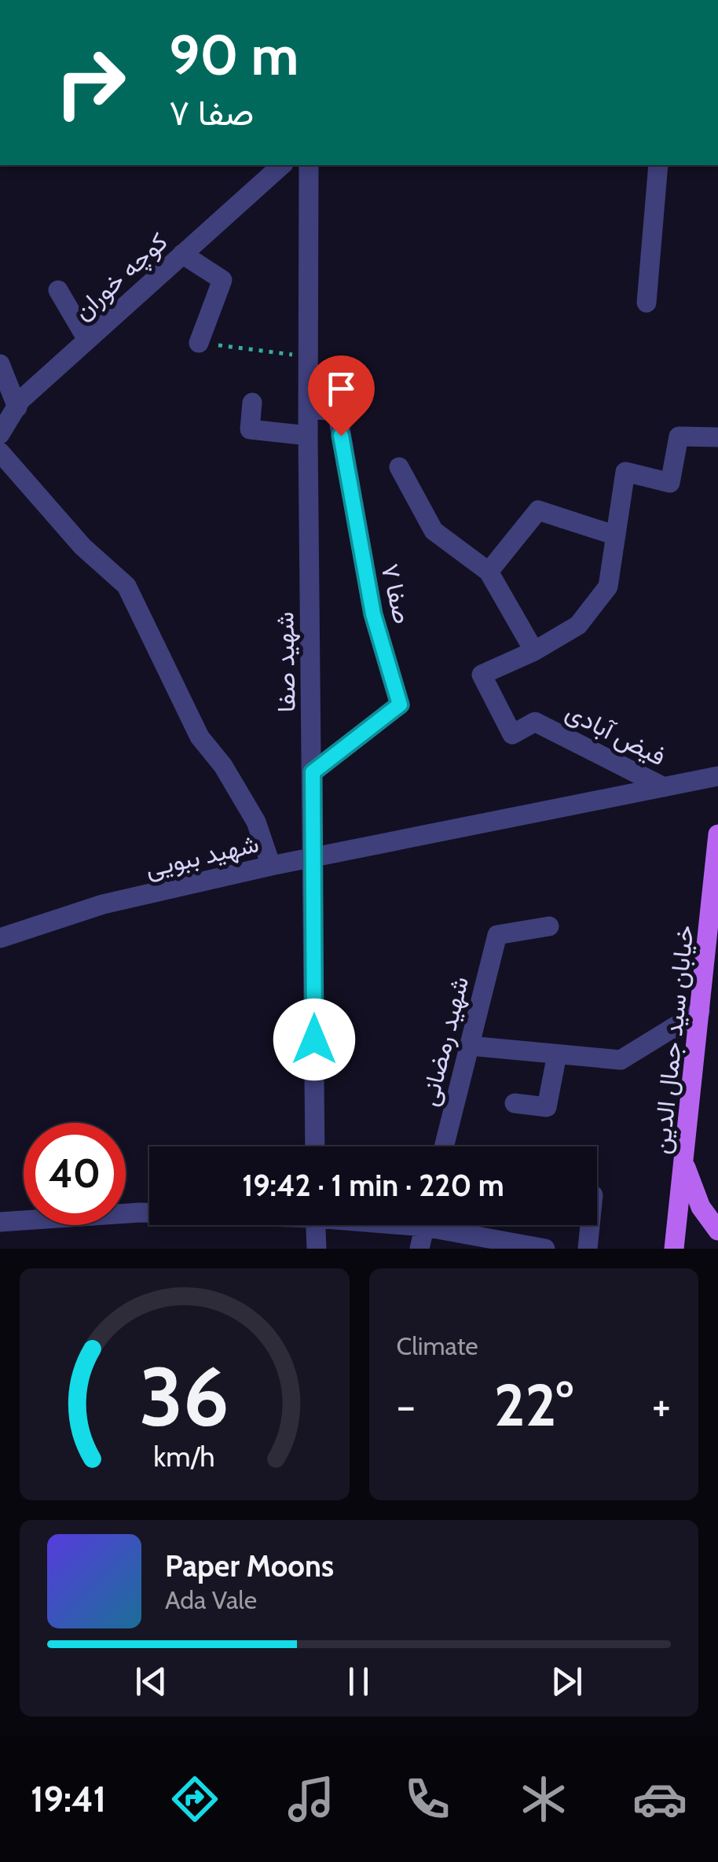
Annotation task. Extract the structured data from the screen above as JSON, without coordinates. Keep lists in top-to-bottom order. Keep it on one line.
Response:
{"streets":{"main road":["خیابان سید جمال الدین"],"street":["کوچه خوران","صفا ۷","شهید صفا","فیض آبادی","شهید ببویی","شهید رمضانی"]},"crossings":[["صفا ۷","شهید صفا"],["شهید صفا","شهید ببویی"],["فیض آبادی","شهید ببویی"]],"page":{"turn":["90 m","صفا ۷"],"limit":"40","trip":"19:42 · 1 min · 220 m","tile":"Climate","heat":["−","22°","+"],"song":["Paper Moons","Ada Vale"],"tabs":"19:41","gauge":["36","km/h"]}}
